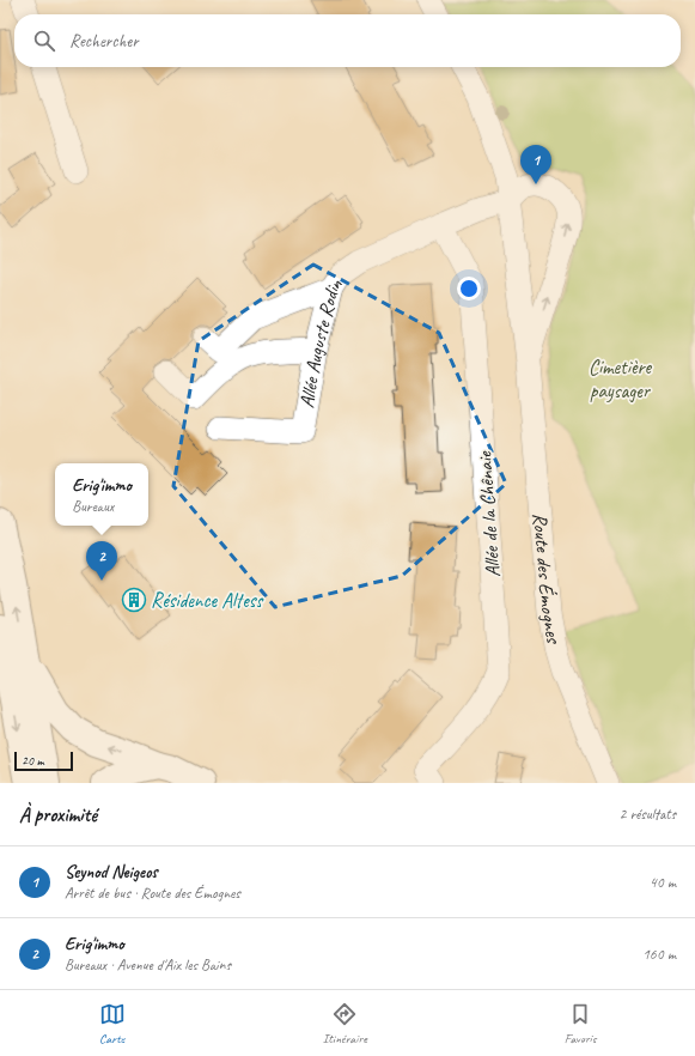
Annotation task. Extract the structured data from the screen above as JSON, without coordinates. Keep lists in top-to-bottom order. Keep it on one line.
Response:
{"streets":{"street":["Allée Auguste Rodin","Allée de la Chênaie","Route des Émognes"]},"crossings":[["Allée Auguste Rodin","Allée de la Chênaie"],["Allée Auguste Rodin","Route des Émognes"]],"parks":["Cimetière paysager"],"places":{"building":["Résidence Altess"]},"scale_bar":"20 m","page":{"search":"Rechercher","pins":["1","2"],"popup":["Erig'immo","Bureaux"],"scale":"20 m","heading":["À proximité","2 résultats"],"list":[{"mark":"1","name":"Seynod Neigeos","note":"Arrêt de bus · Route des Émognes","value":"40 m"},{"mark":"2","name":"Erig'immo","note":"Bureaux · Avenue d'Aix les Bains","value":"160 m"}],"nav":["Carte","Itinéraire","Favoris"]}}
